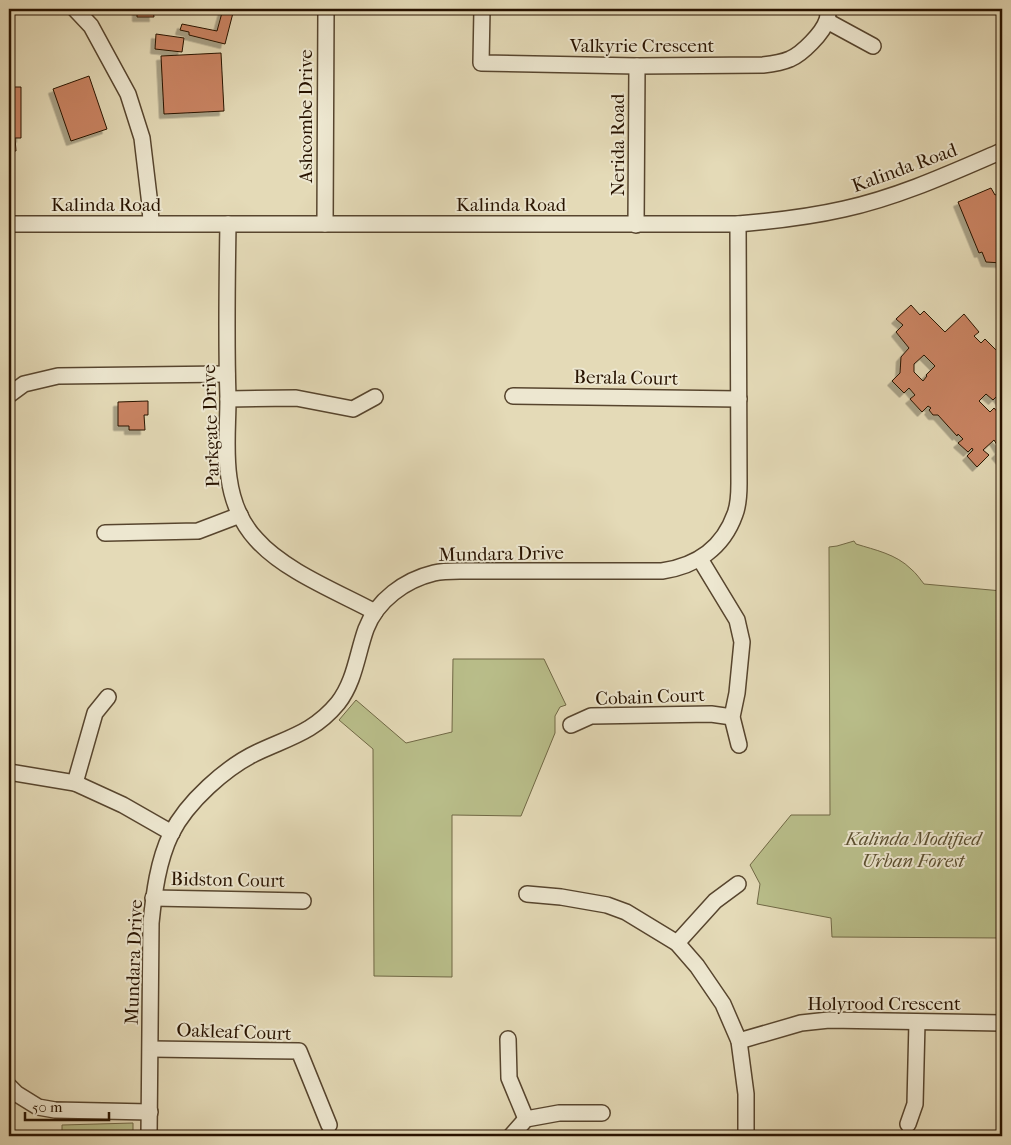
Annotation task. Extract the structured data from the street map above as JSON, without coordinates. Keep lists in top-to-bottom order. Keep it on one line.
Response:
{"streets":{"street":["Valkyrie Crescent","Ashcombe Drive","Nerida Road","Kalinda Road","Berala Court","Parkgate Drive","Mundara Drive","Cobain Court","Bidston Court","Holyrood Crescent","Oakleaf Court"]},"crossings":[["Valkyrie Crescent","Nerida Road"],["Ashcombe Drive","Kalinda Road"],["Nerida Road","Kalinda Road"],["Kalinda Road","Parkgate Drive"],["Kalinda Road","Mundara Drive"],["Berala Court","Mundara Drive"],["Parkgate Drive","Mundara Drive"],["Mundara Drive","Bidston Court"],["Mundara Drive","Oakleaf Court"]],"parks":["Kalinda Modified Urban Forest"],"scale_bar":"50 m"}
